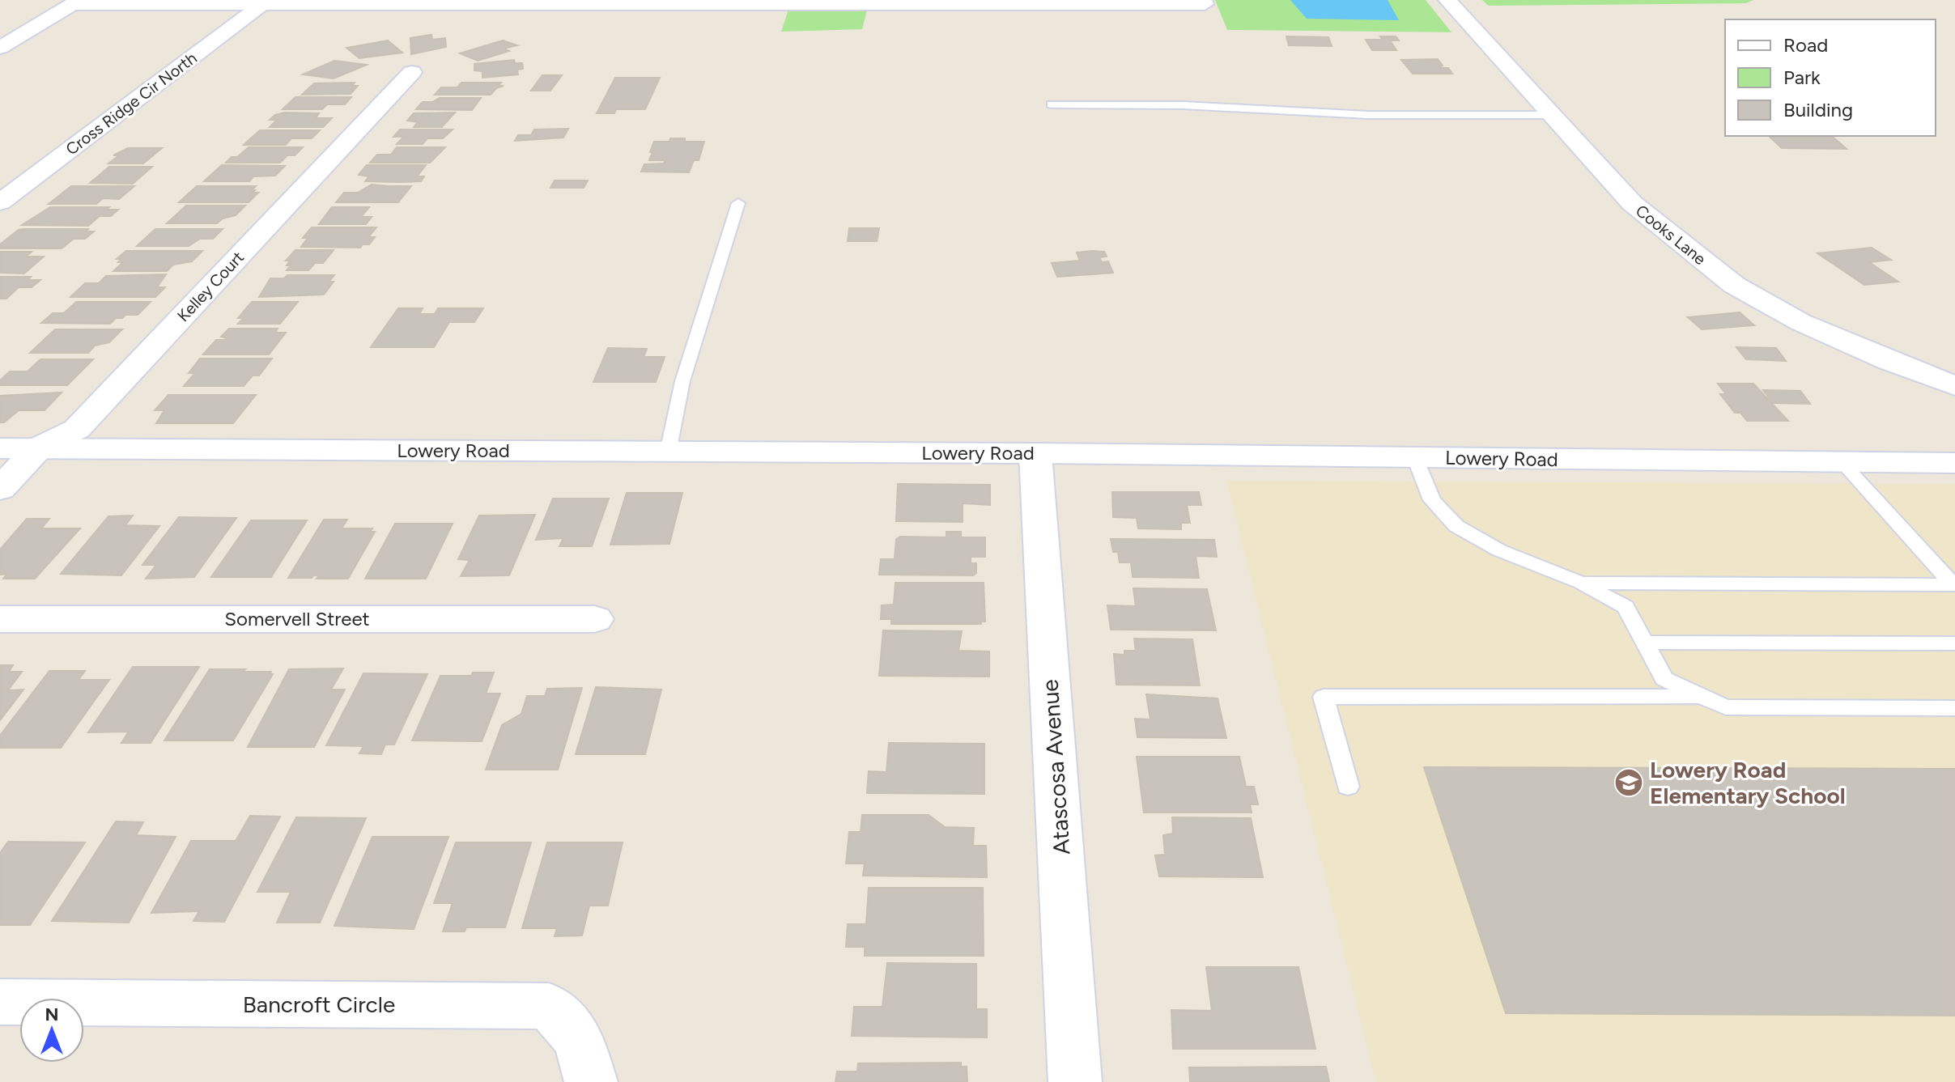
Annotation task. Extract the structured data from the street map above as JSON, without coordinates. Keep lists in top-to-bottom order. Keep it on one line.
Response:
{"streets":{"street":["Cross Ridge Cir North","Cooks Lane","Kelley Court","Lowery Road","Somervell Street","Atascosa Avenue","Bancroft Circle"]},"crossings":[["Kelley Court","Lowery Road"],["Lowery Road","Atascosa Avenue"]],"places":{"school or university":["Lowery Road Elementary School"]},"legend":["Road","Park","Building"],"north":"top"}
